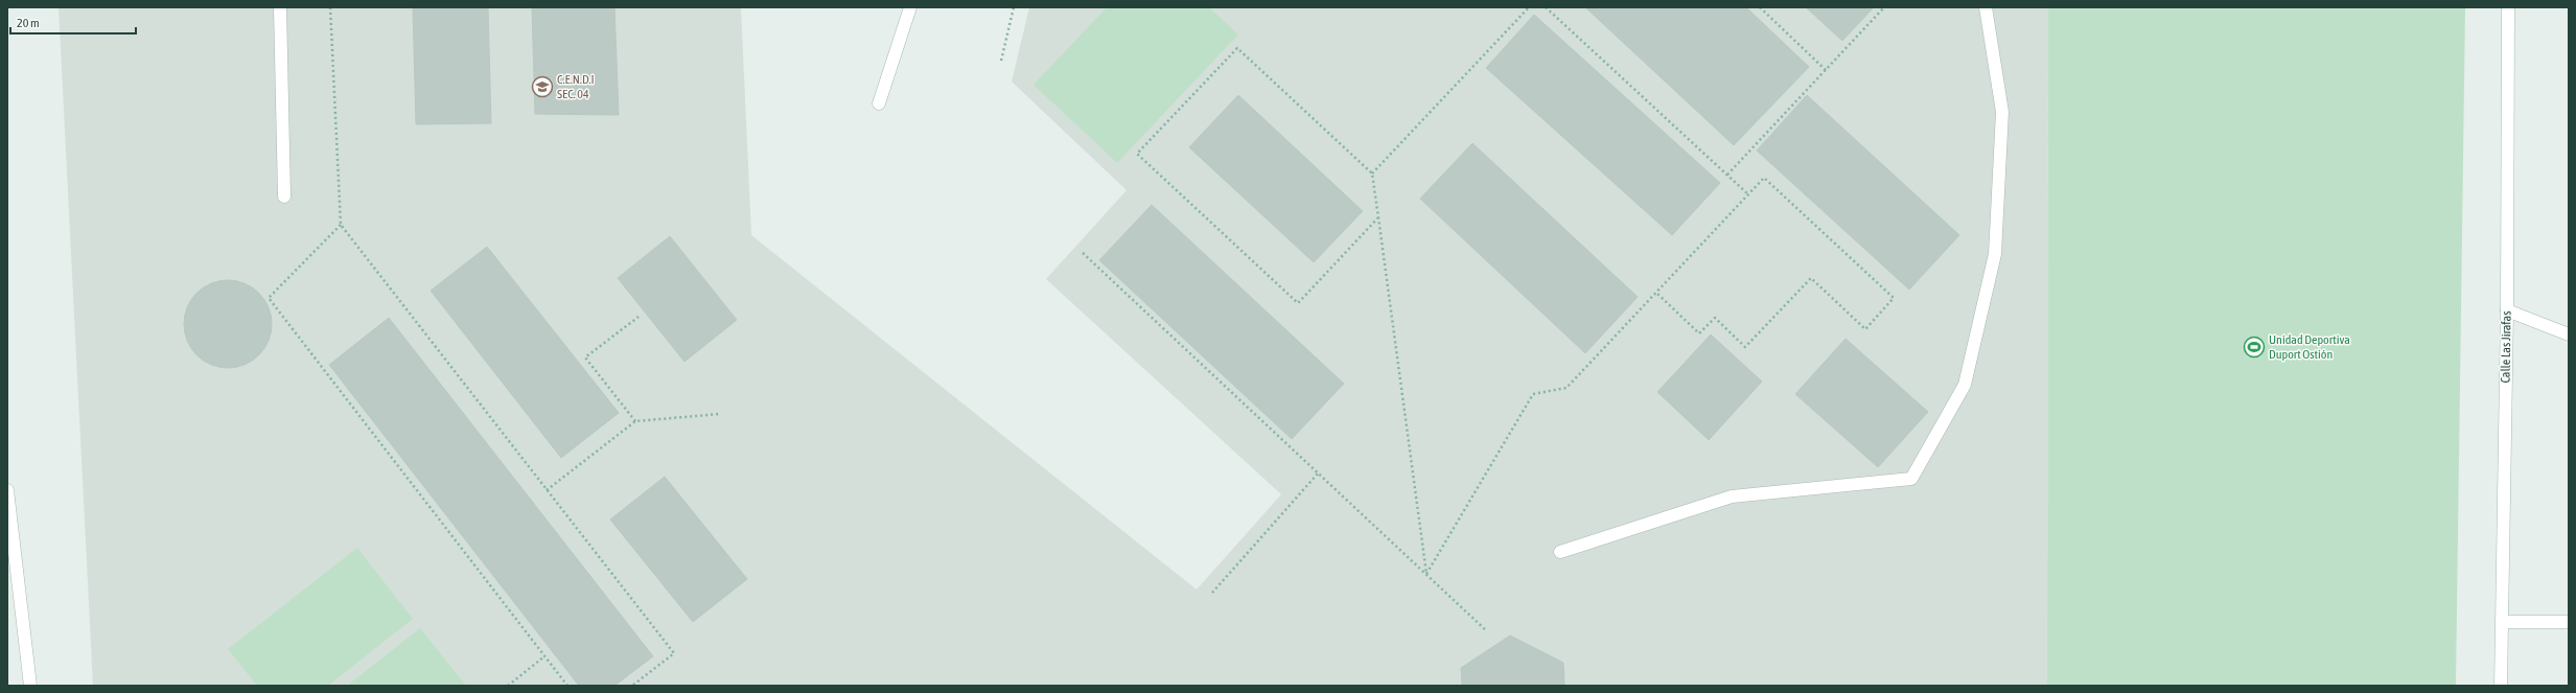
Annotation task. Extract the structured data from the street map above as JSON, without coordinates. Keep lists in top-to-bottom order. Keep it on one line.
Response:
{"streets":{"main road":["Calle Las Jirafas"]},"places":{"school or university":["C.E.N.D.I SEC. 04"],"sports":["Unidad Deportiva Duport Ostión"]},"scale_bar":"20 m"}
